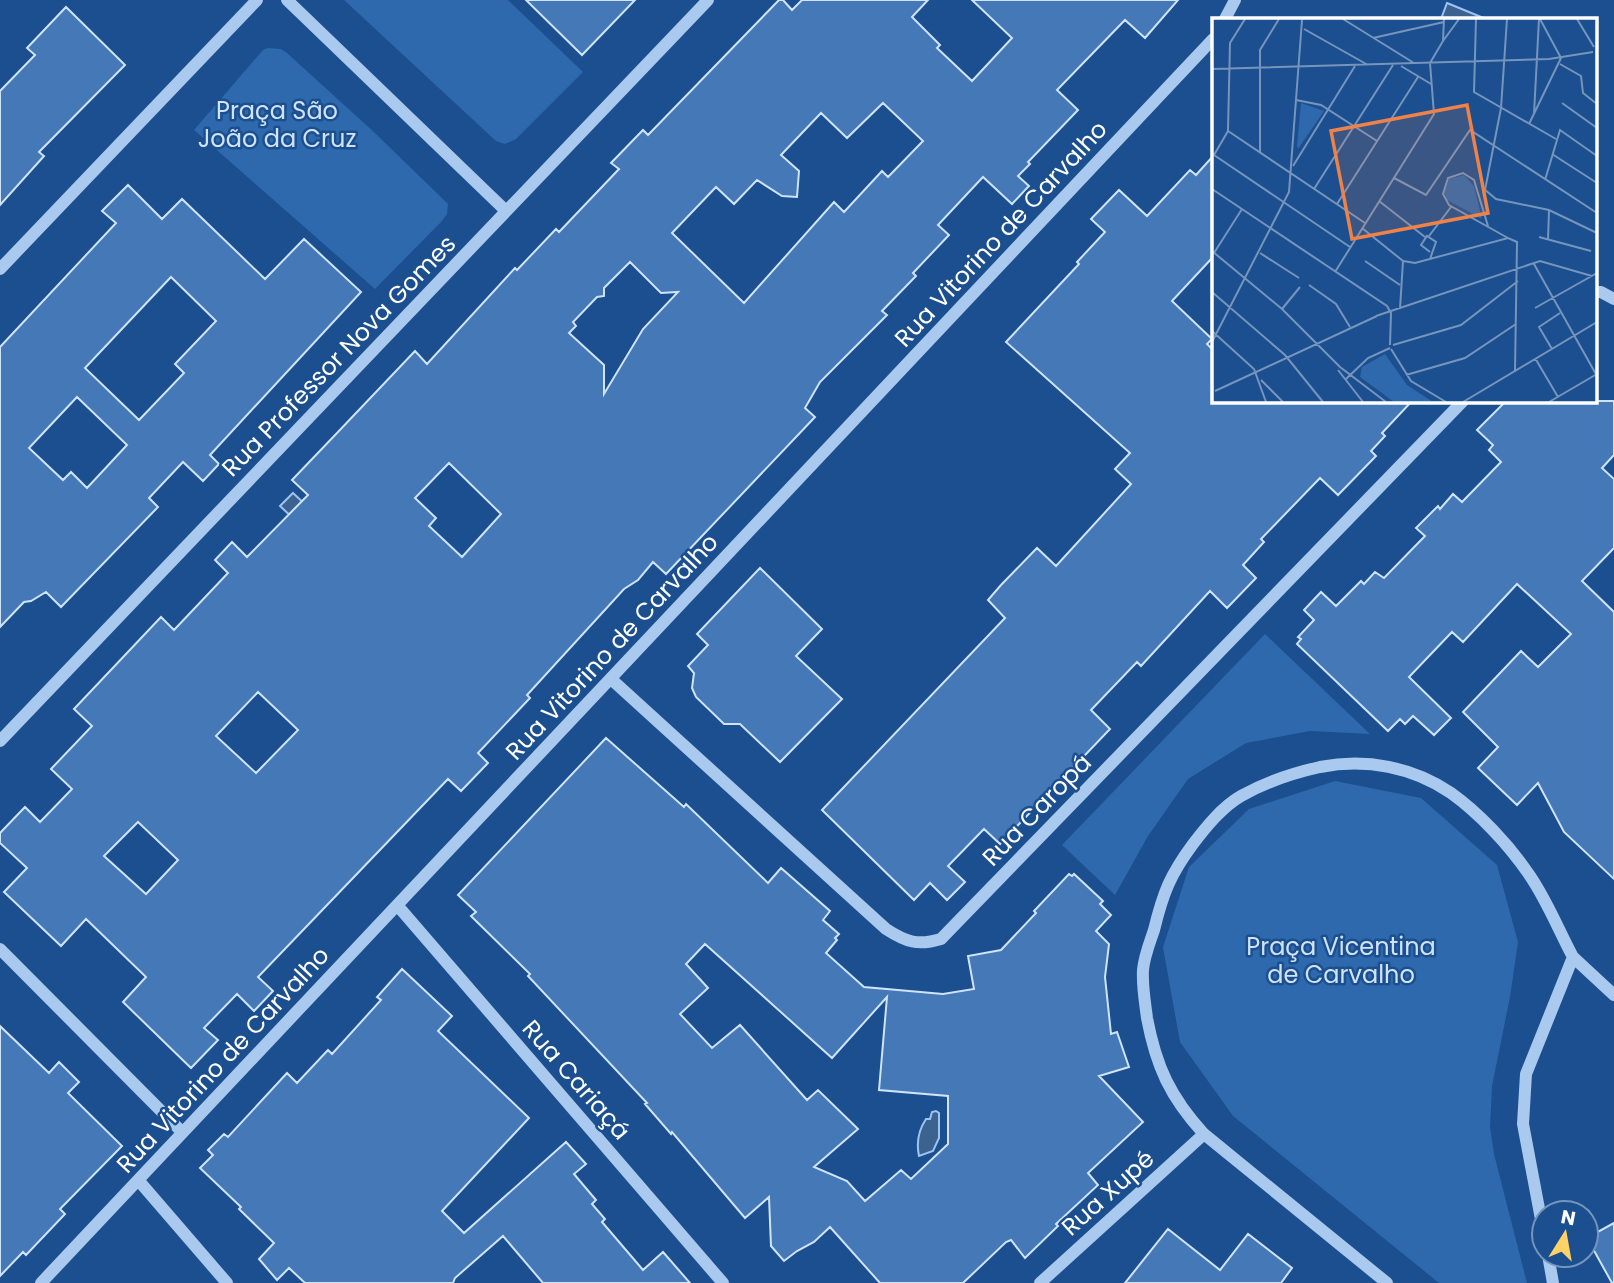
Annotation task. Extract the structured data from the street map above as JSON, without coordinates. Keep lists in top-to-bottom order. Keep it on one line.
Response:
{"streets":{"street":["Rua Vitorino de Carvalho","Rua Professor Nova Gomes","Rua Caropá","Rua Cariaçá","Rua Xupé"]},"crossings":[["Rua Vitorino de Carvalho","Rua Caropá"],["Rua Vitorino de Carvalho","Rua Cariaçá"]],"parks":["Praça São João da Cruz","Praça Vicentina de Carvalho"],"north":"top"}
